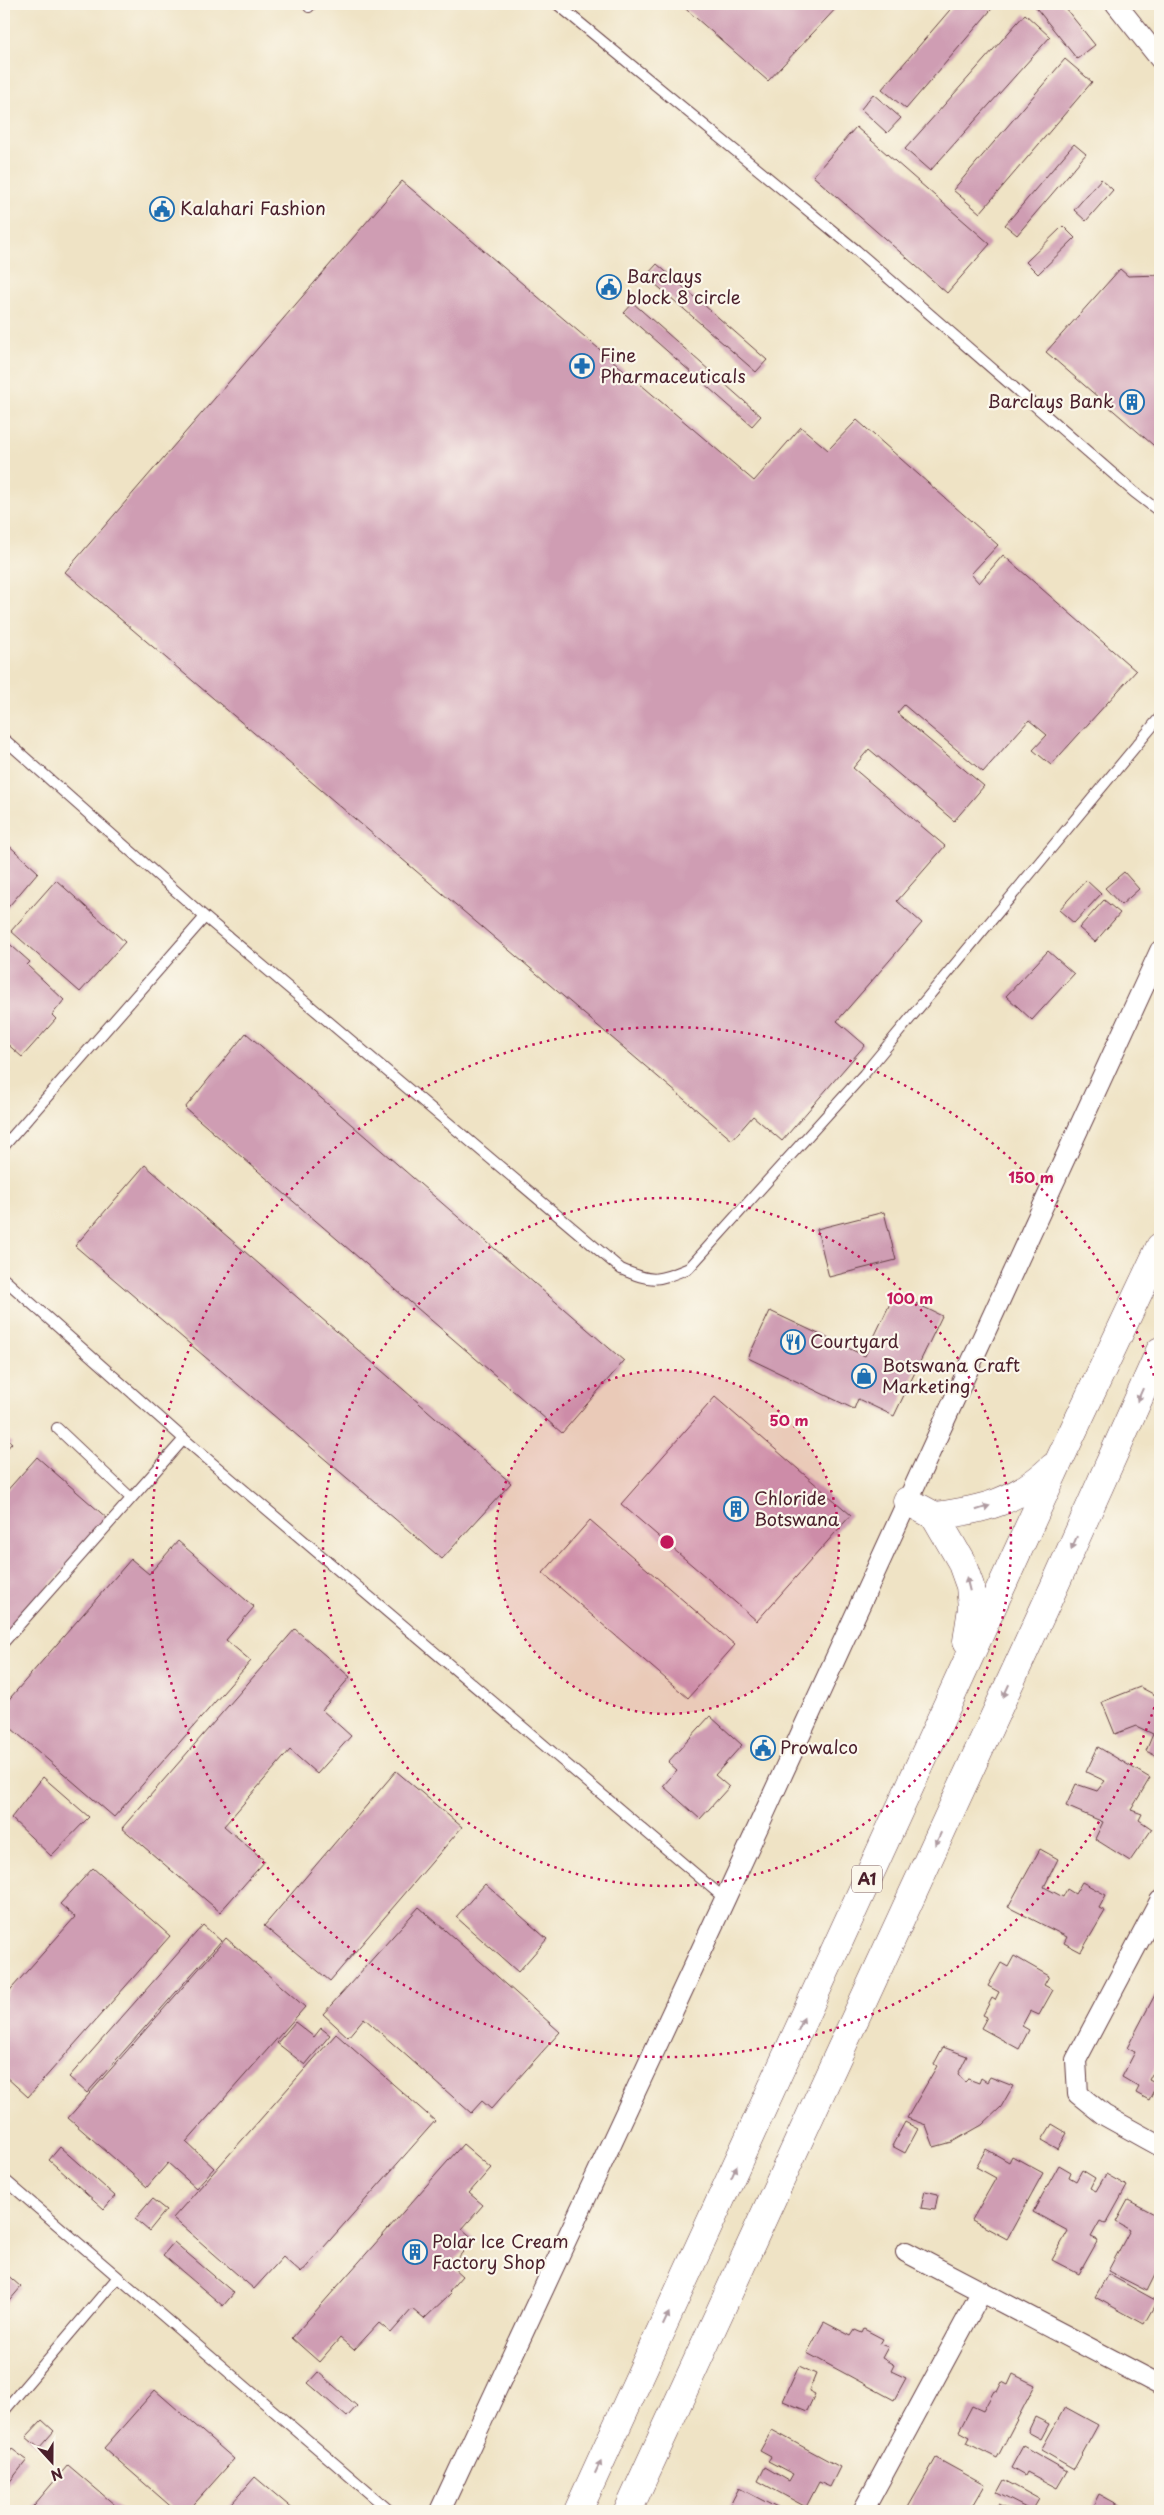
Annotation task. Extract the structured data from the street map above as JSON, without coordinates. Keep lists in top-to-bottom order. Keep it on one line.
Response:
{"streets":{"highway":["A1"]},"places":{"public building":["Kalahari Fashion","Barclays block 8 circle","Prowalco"],"pharmacy":["Fine Pharmaceuticals"],"building":["Barclays Bank","Chloride Botswana","Polar Ice Cream Factory Shop"],"restaurant":["Courtyard"],"shop":["Botswana Craft Marketing"]},"north":"bottom","rings":["150 m","100 m","50 m"]}
